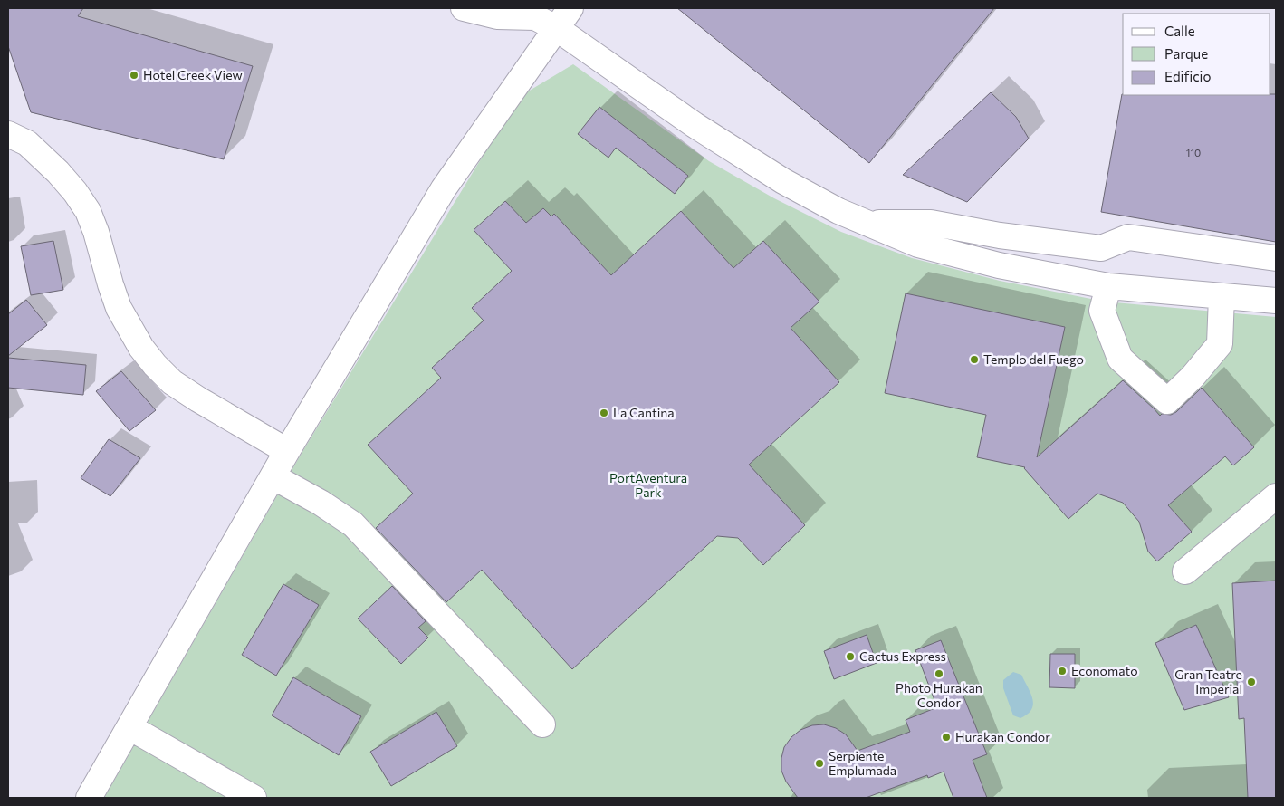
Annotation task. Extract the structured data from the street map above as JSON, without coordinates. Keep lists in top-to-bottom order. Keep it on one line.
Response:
{"parks":["PortAventura Park"],"places":["Hotel Creek View","Templo del Fuego","La Cantina","Cactus Express","Economato","Photo Hurakan Condor","Gran Teatre Imperial","Hurakan Condor","Serpiente Emplumada"],"house_numbers":["110"],"legend":["Calle","Parque","Edificio"]}
